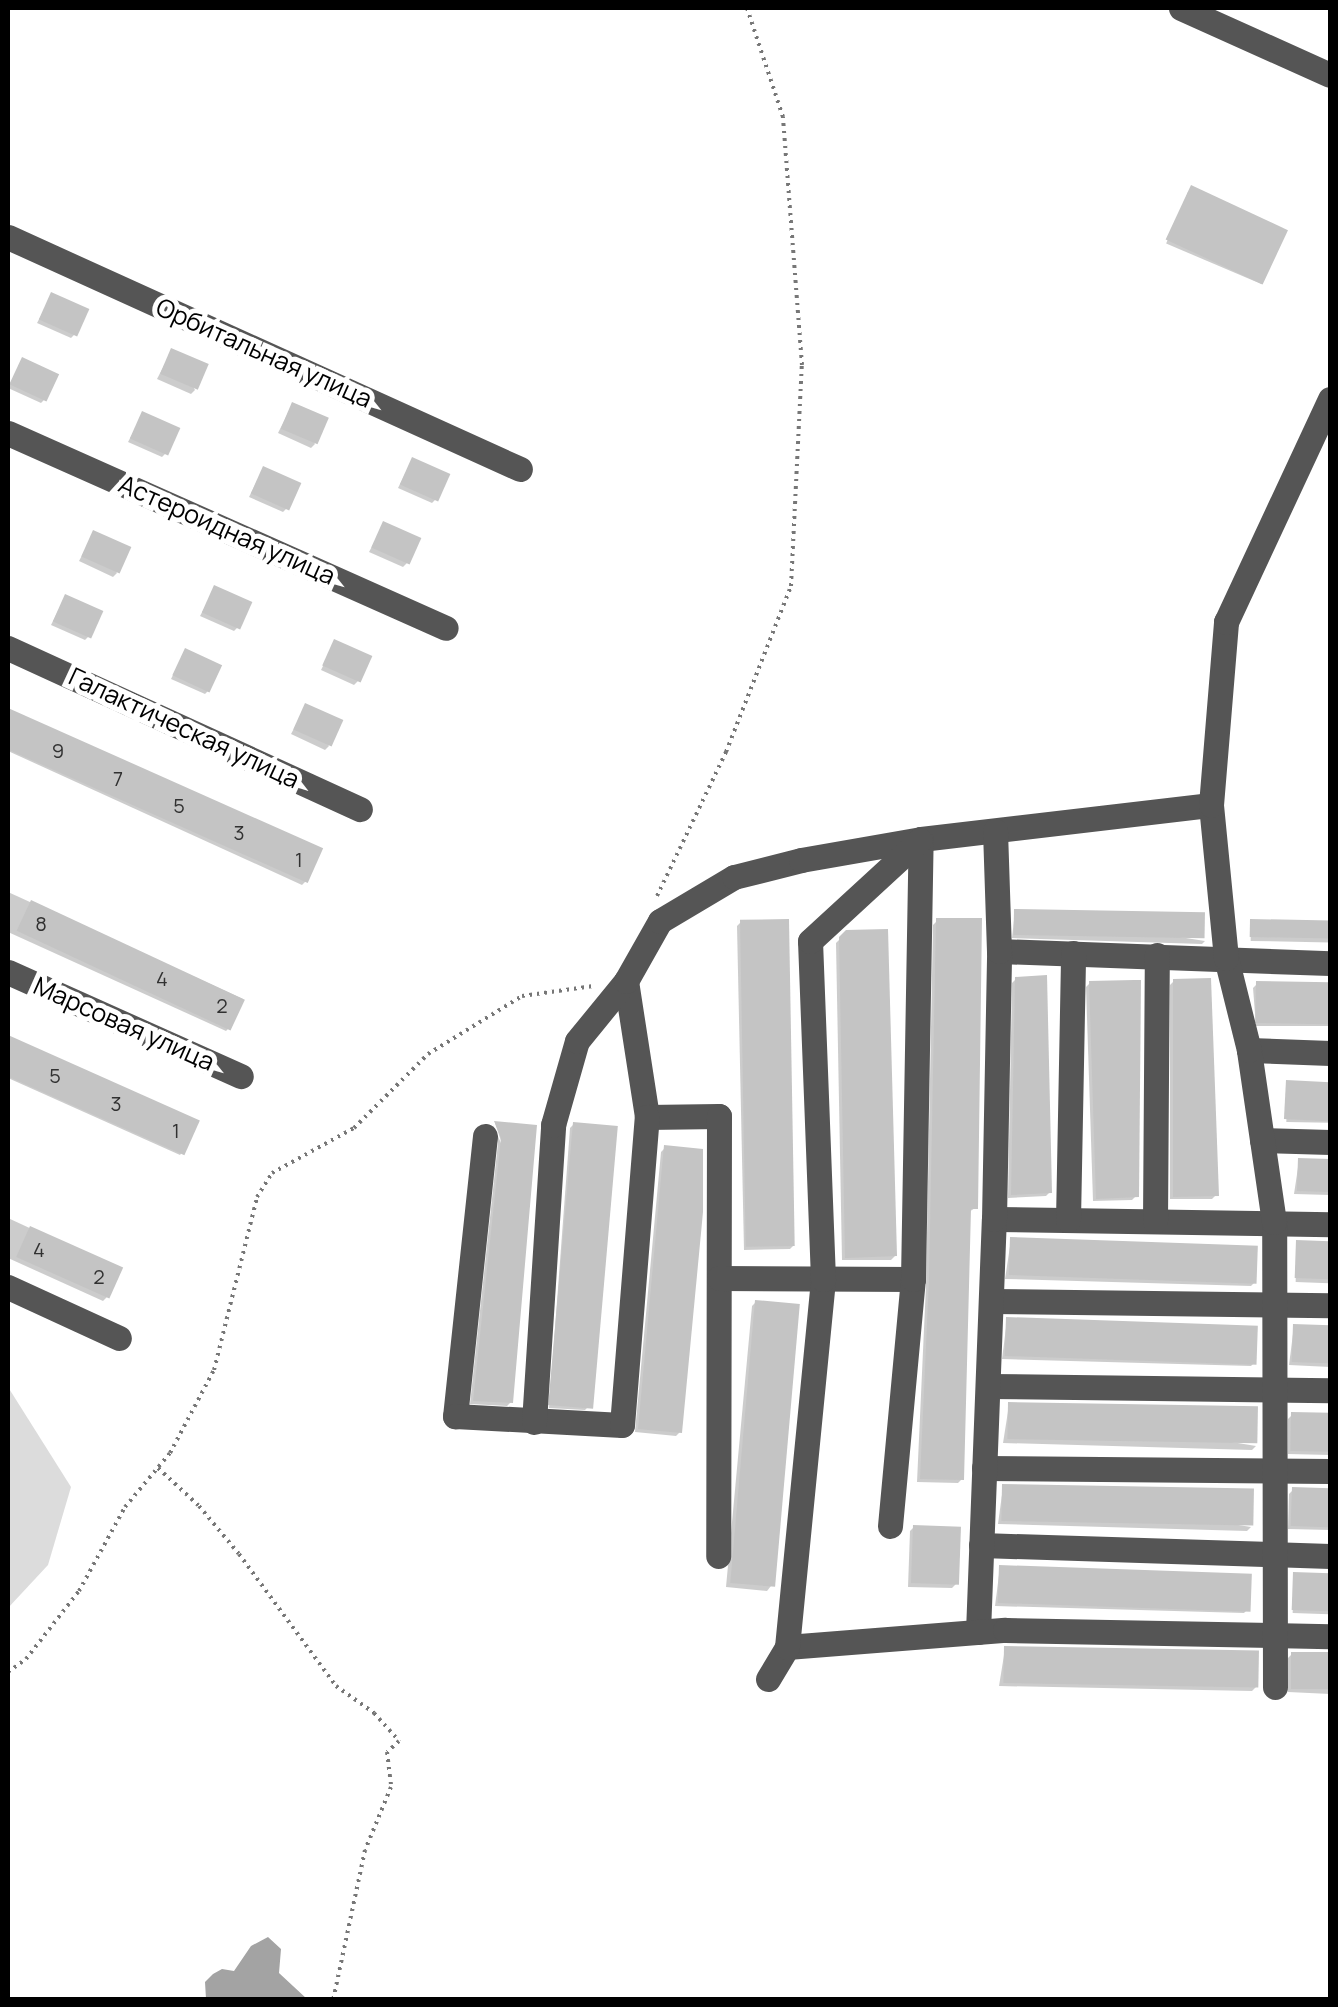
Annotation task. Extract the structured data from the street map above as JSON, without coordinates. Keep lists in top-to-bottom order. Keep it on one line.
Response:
{"streets":{"street":["Орбитальная улица","Астероидная улица","Галактическая улица","Марсовая улица"]},"house_numbers":["9","7","5","3","1","8","4","2","5","3","1","4","2"]}
